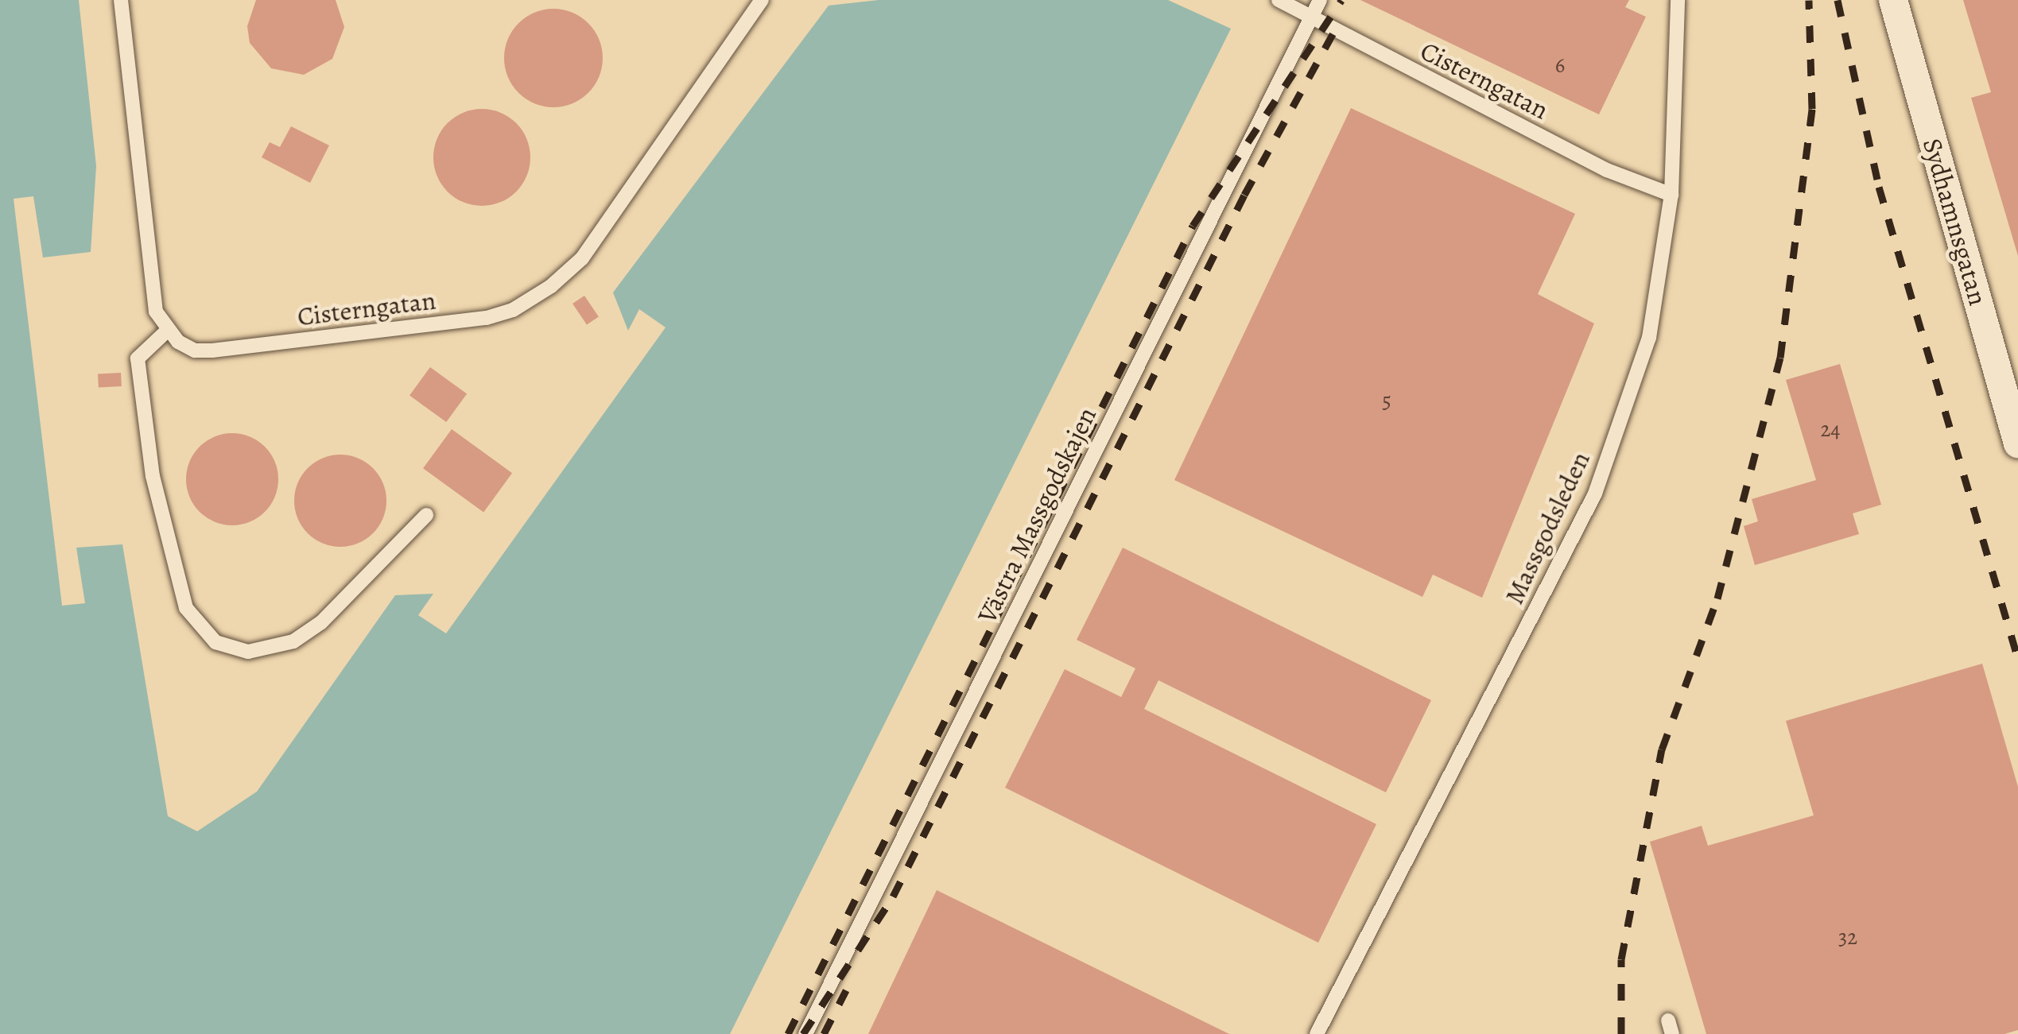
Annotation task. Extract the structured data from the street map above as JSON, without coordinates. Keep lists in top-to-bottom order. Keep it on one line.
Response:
{"streets":{"street":["Sydhamnsgatan"],"lane":["Cisterngatan","Västra Massgodskajen","Massgodsleden"]},"crossings":[["Cisterngatan","Västra Massgodskajen"],["Cisterngatan","Massgodsleden"]],"house_numbers":["6","5","24","32"]}
